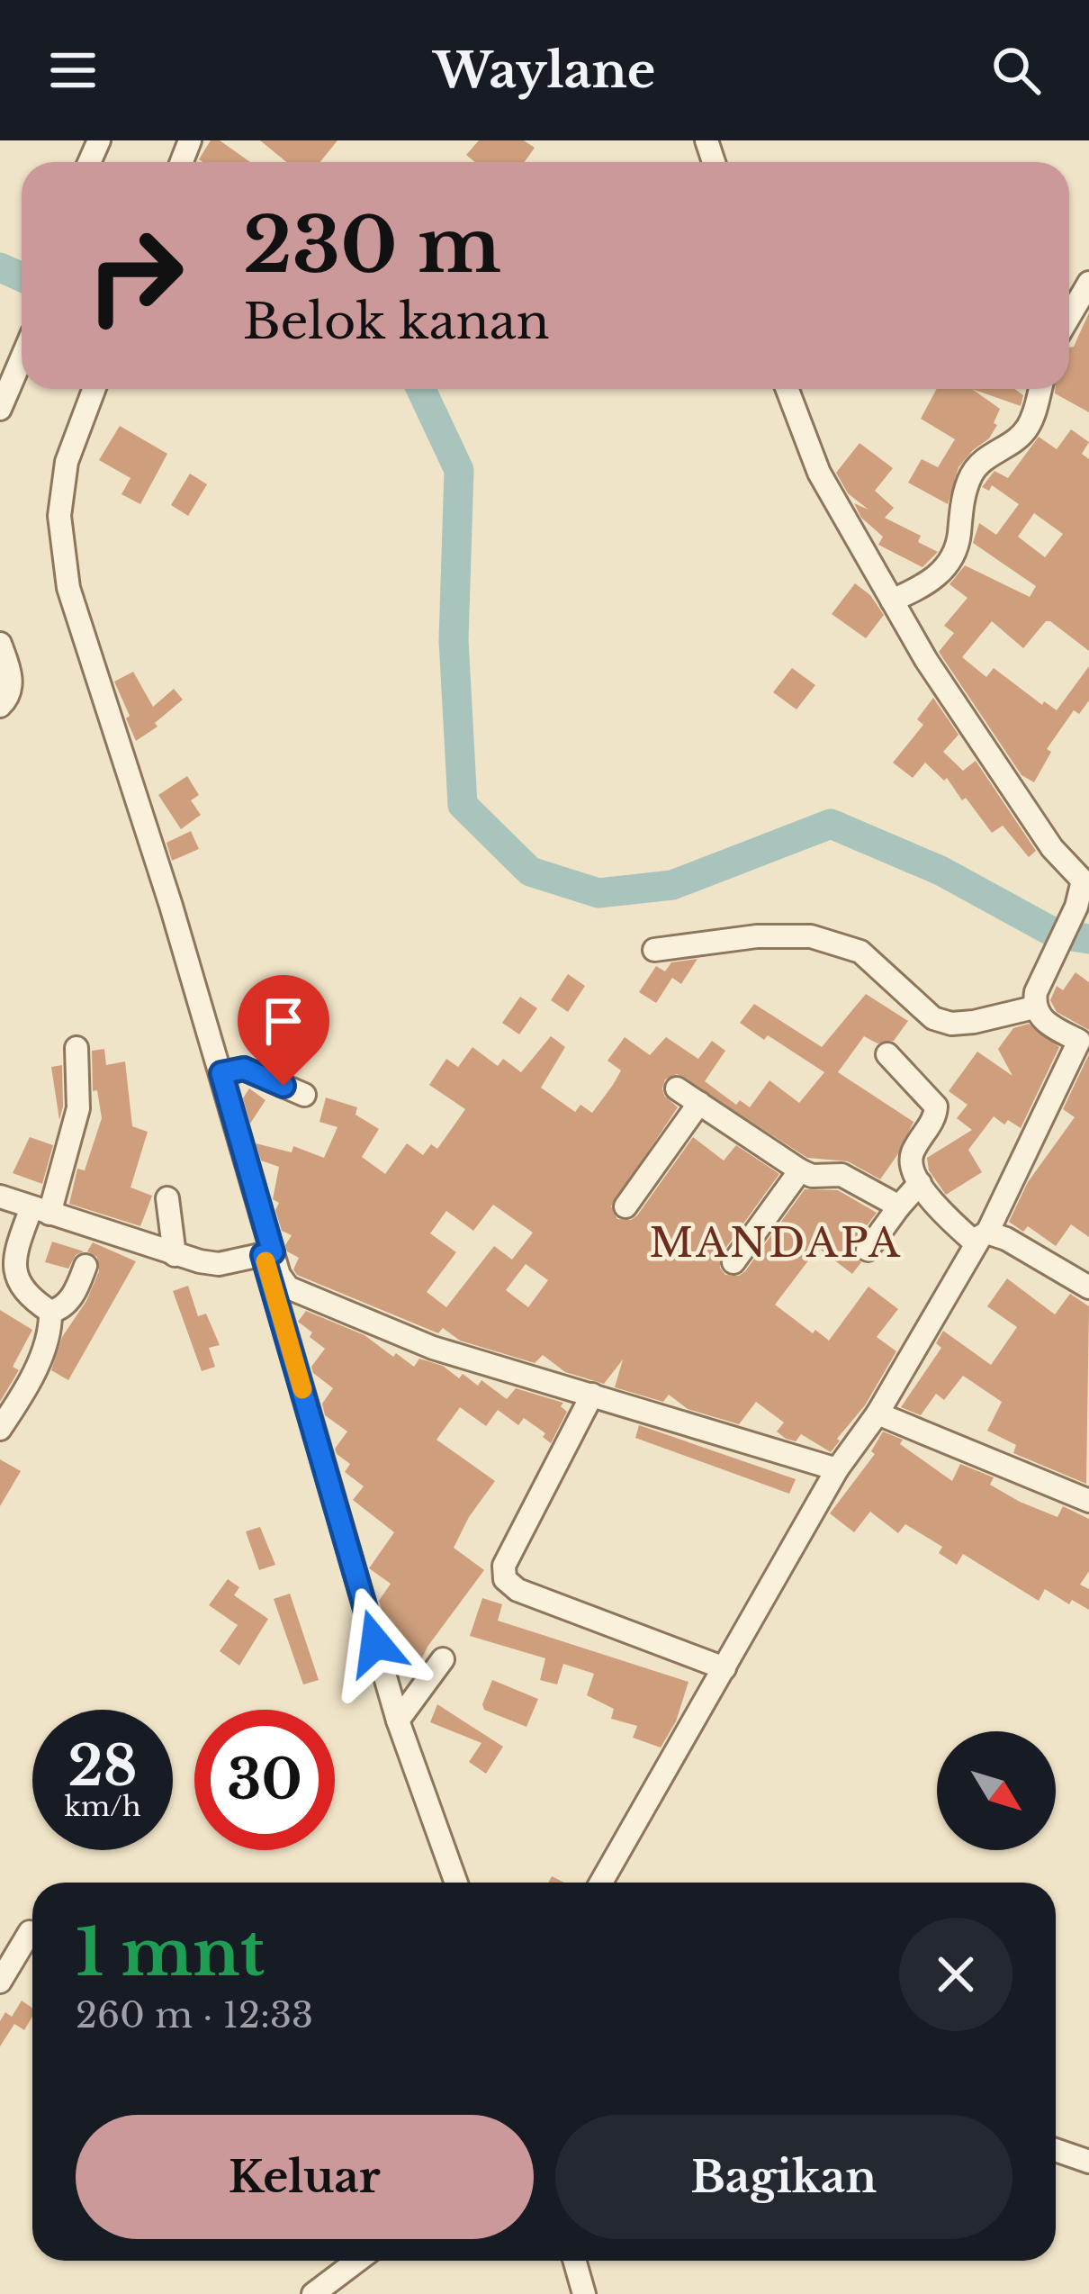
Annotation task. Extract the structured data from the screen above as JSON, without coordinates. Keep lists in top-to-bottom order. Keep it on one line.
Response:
{"districts":["MANDAPA"],"north":"bottom right","page":{"header":"Waylane","turn":["230 m","Belok kanan"],"speed":"28 km/h","limit":"30","heading":["1 mnt","260 m · 12:33"],"buttons":["Keluar","Bagikan"]}}
